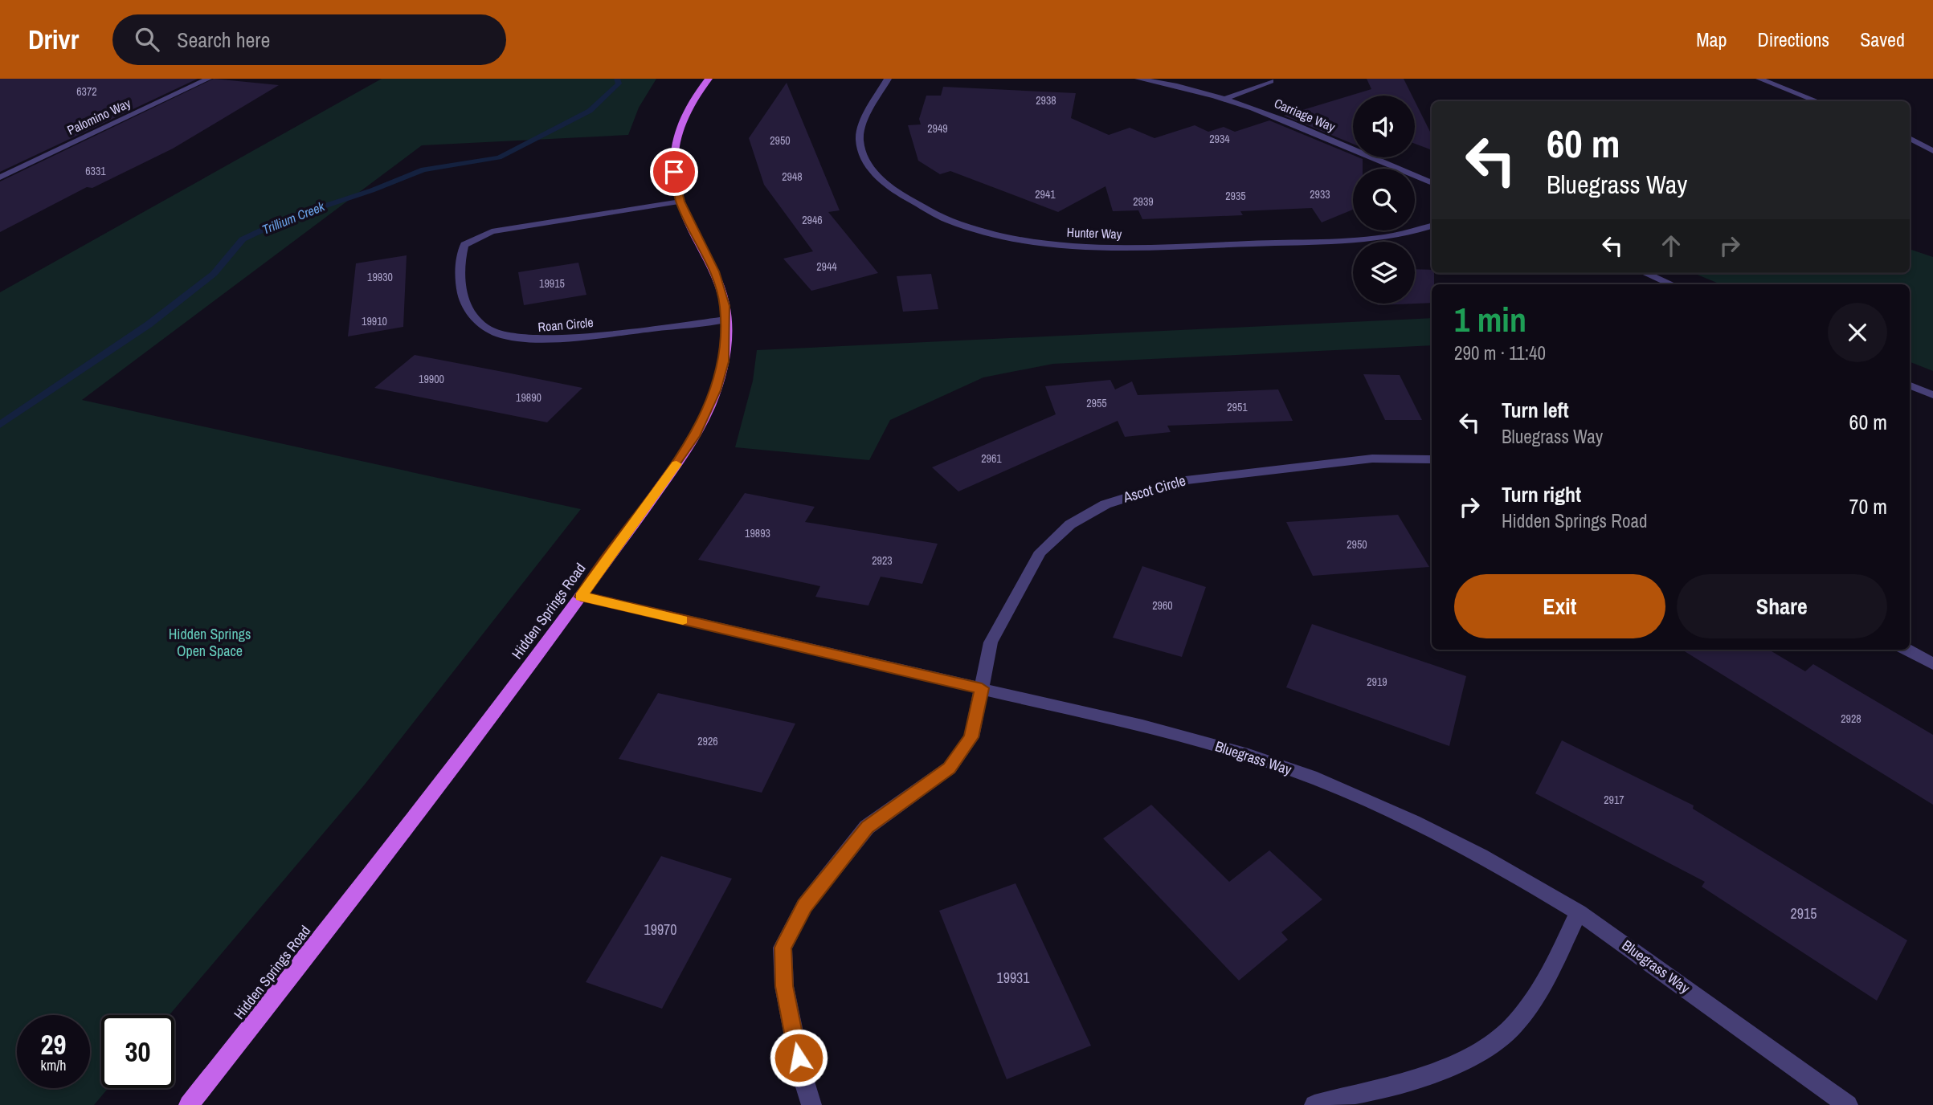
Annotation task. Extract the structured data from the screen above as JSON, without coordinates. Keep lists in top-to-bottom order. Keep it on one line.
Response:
{"streets":{"main road":["Hidden Springs Road"],"street":["Carriage Way","Palomino Way","Hunter Way","Roan Circle","Ascot Circle","Bluegrass Way"]},"crossings":[["Roan Circle","Hidden Springs Road"],["Ascot Circle","Bluegrass Way"],["Hidden Springs Road","Bluegrass Way"]],"water":["Trillium Creek"],"parks":["Hidden Springs Open Space"],"house_numbers":["6372","2938","2949","2934","2950","6331","2948","2941","2933","2935","2939","2946","2944","19930","19915","19910","19900","19890","2955","2951","2961","19893","2950","2923","2960","2919","2928","2926","2917","2915","19970","19931"],"page":{"header":"Drivr","search":"Search here","nav":["Map","Directions","Saved"],"turn":["60 m","Bluegrass Way"],"heading":["1 min","290 m · 11:40"],"list":[{"name":"Turn left","note":"Bluegrass Way","value":"60 m"},{"name":"Turn right","note":"Hidden Springs Road","value":"70 m"}],"buttons":["Exit","Share"],"speed":"29 km/h","limit":"30"}}
